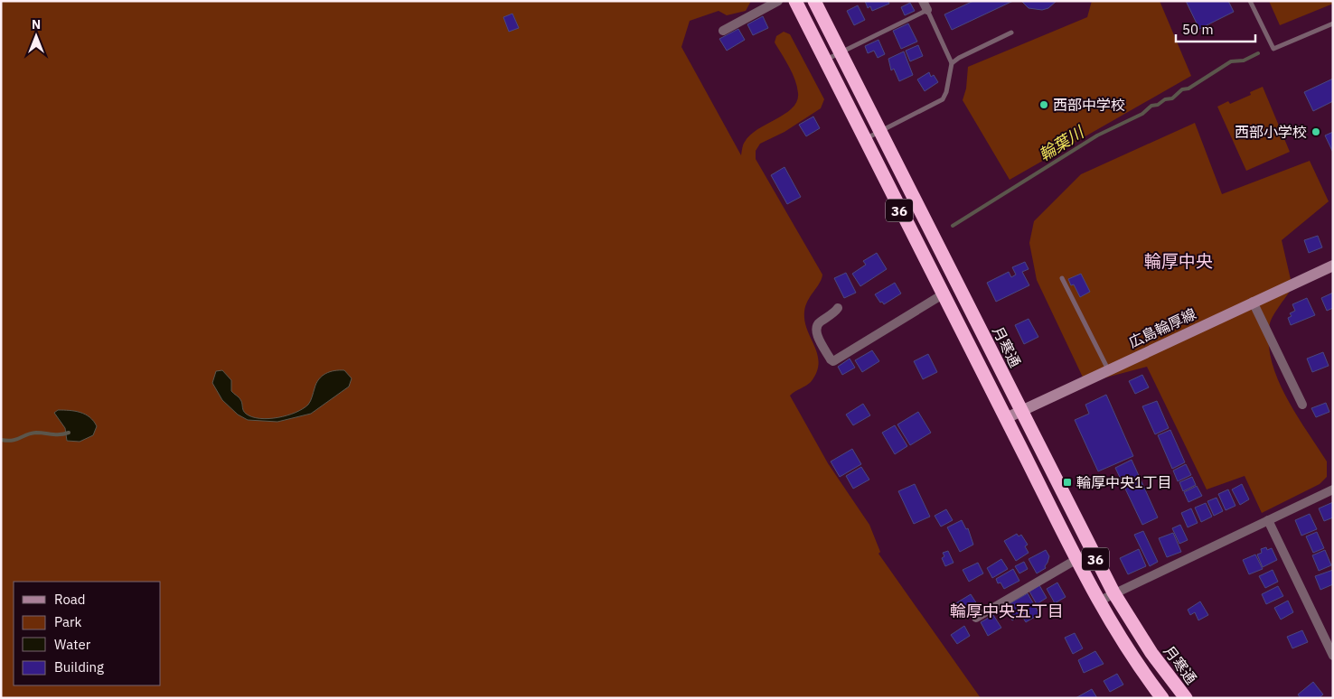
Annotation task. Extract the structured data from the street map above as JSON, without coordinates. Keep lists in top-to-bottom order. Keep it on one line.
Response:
{"streets":{"highway":["36","月寒通"],"street":["広島輪厚線"]},"crossings":[["36","広島輪厚線"],["広島輪厚線","月寒通"]],"districts":["輪厚中央","輪厚中央五丁目"],"water":["輪葉川"],"places":{"other":["西部中学校","西部小学校"],"transit":["輪厚中央1丁目"]},"legend":["Road","Park","Water","Building"],"scale_bar":"50 m","north":"top"}
